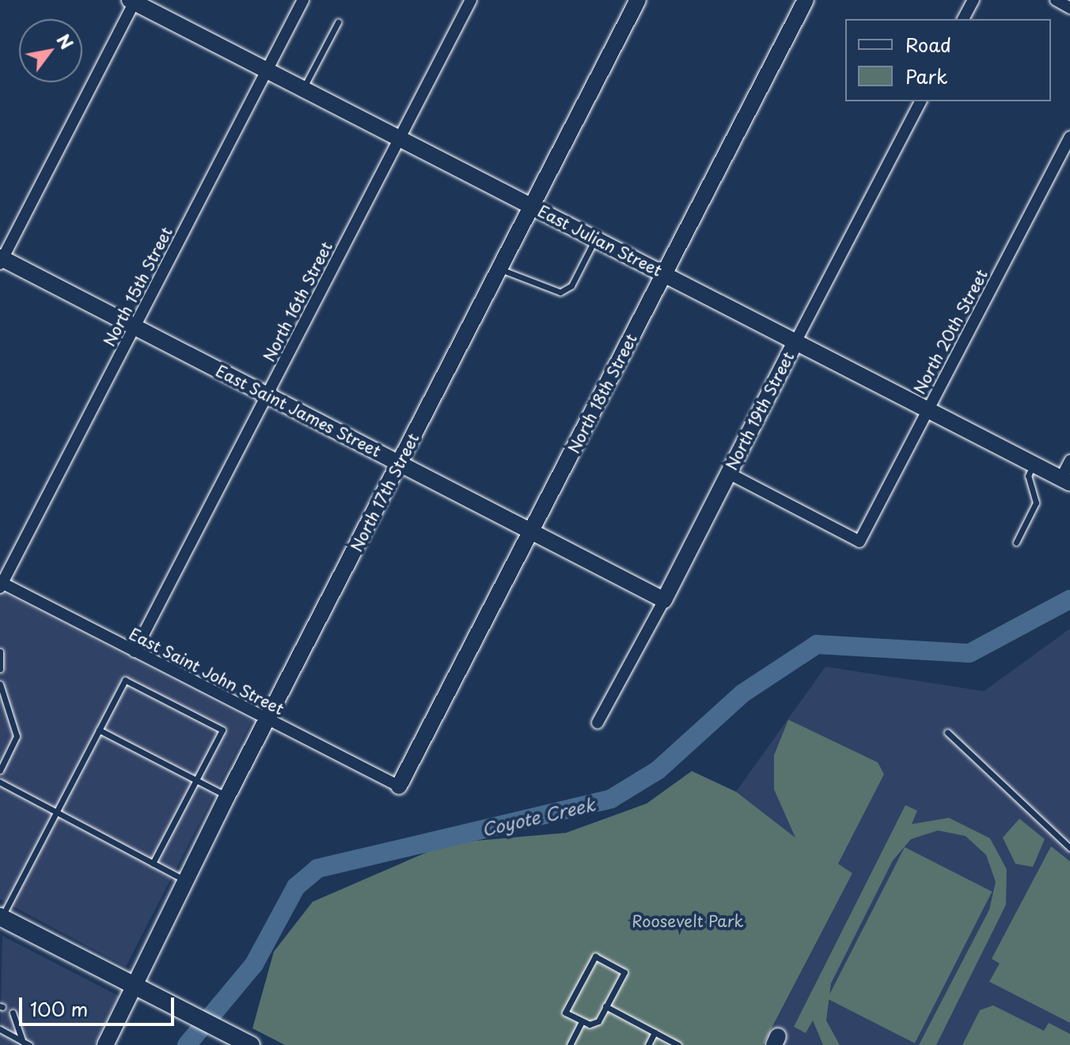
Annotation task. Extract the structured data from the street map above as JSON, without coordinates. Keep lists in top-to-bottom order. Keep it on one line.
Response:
{"streets":{"main road":["East Julian Street","North 18th Street","East Saint James Street","North 19th Street","North 17th Street"],"street":["North 15th Street","North 16th Street","North 20th Street","East Saint John Street"]},"crossings":[["East Julian Street","North 15th Street"],["East Julian Street","North 16th Street"],["East Julian Street","North 20th Street"],["East Julian Street","North 18th Street"],["East Julian Street","North 19th Street"],["East Julian Street","North 17th Street"],["North 15th Street","East Saint James Street"],["North 15th Street","East Saint John Street"],["North 16th Street","East Saint James Street"],["North 16th Street","East Saint John Street"],["North 20th Street","North 19th Street"],["North 18th Street","East Saint James Street"],["North 18th Street","East Saint John Street"],["East Saint James Street","North 19th Street"],["East Saint James Street","North 17th Street"],["North 17th Street","East Saint John Street"]],"water":["Coyote Creek"],"parks":["Roosevelt Park"],"legend":["Road","Park"],"scale_bar":"100 m","north":"top right"}
